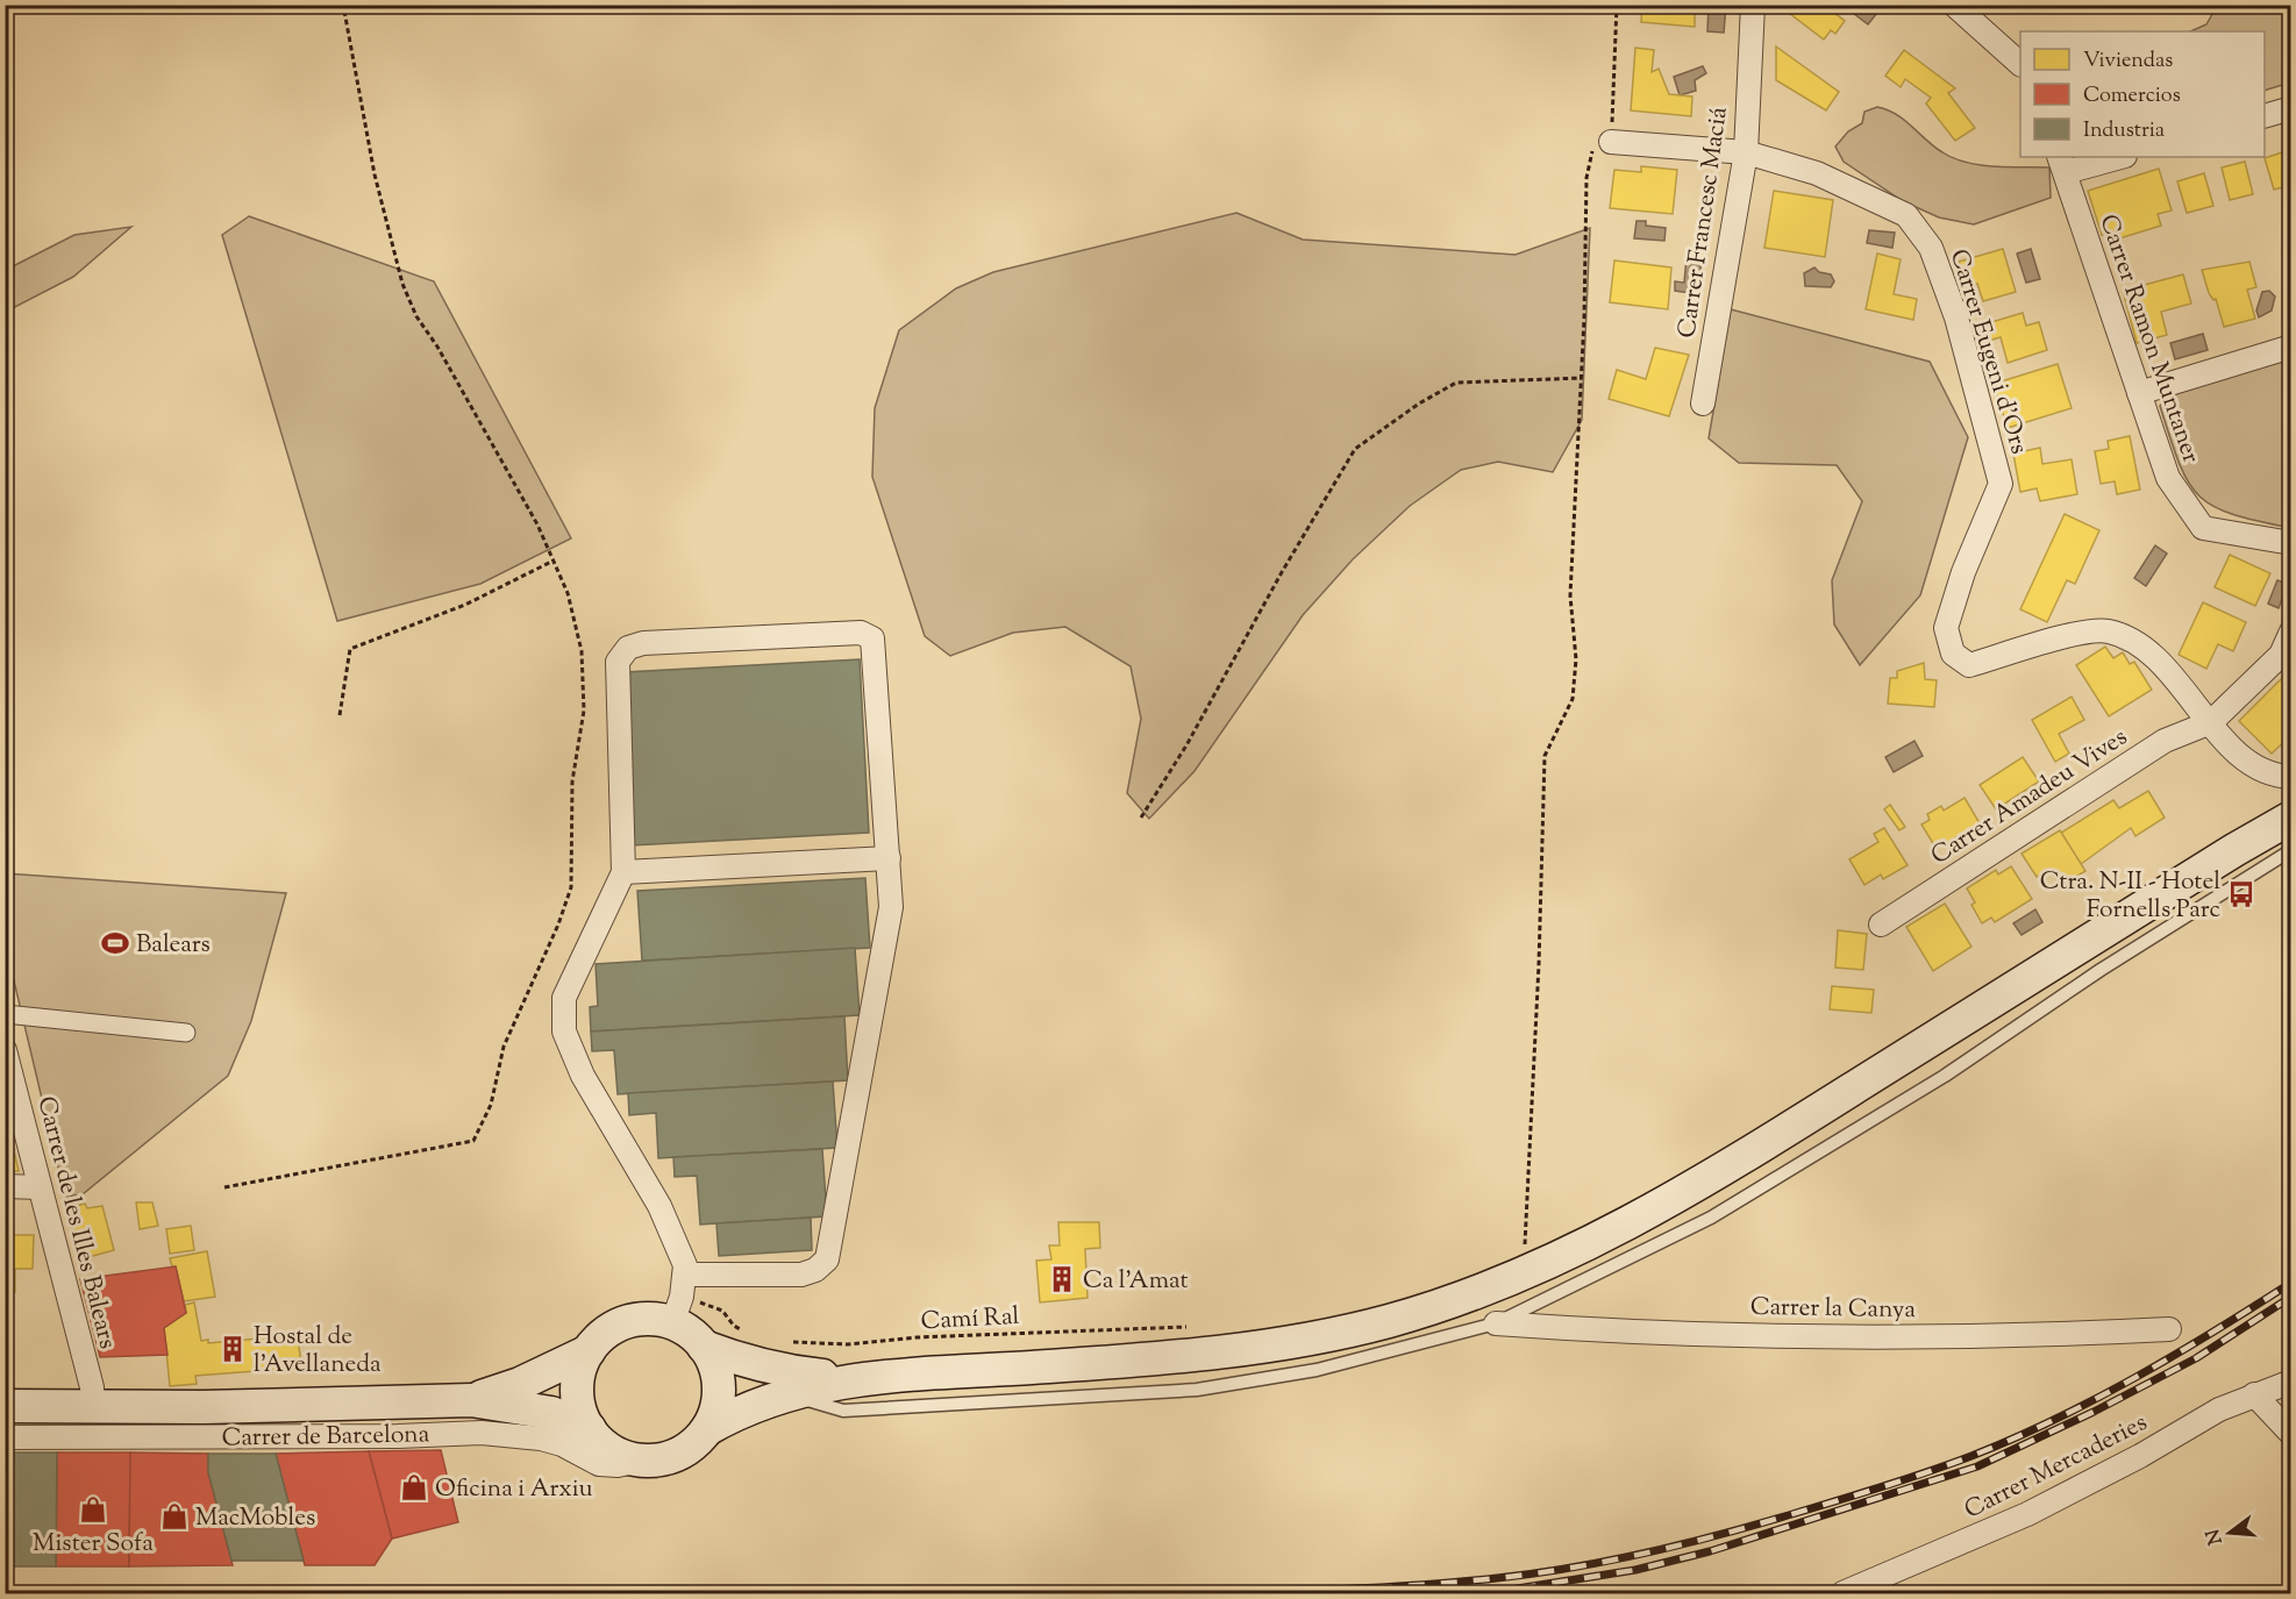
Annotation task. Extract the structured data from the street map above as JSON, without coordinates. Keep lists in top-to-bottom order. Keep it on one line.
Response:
{"streets":{"main road":["Carrer de Barcelona"],"street":["Carrer Francesc Maciá","Carrer Ramon Muntaner","Carrer Eugeni d'Ors","Carrer Amadeu Vives","Carrer de les Illes Balears","Carrer la Canya","Carrer Mercaderies"],"path":["Camí Ral"]},"crossings":[["Carrer Francesc Maciá","Carrer Eugeni d'Ors"],["Carrer Eugeni d'Ors","Carrer Amadeu Vives"],["Carrer de les Illes Balears","Carrer de Barcelona"]],"places":{"bus stop":["Ctra. N-II - Hotel Fornells Parc"],"sports":["Balears"],"building":["Ca l'Amat","Hostal de l'Avellaneda"],"shop":["Oficina i Arxiu","Mister Sofa","MacMobles"]},"legend":["Viviendas","Comercios","Industria"],"north":"left"}
